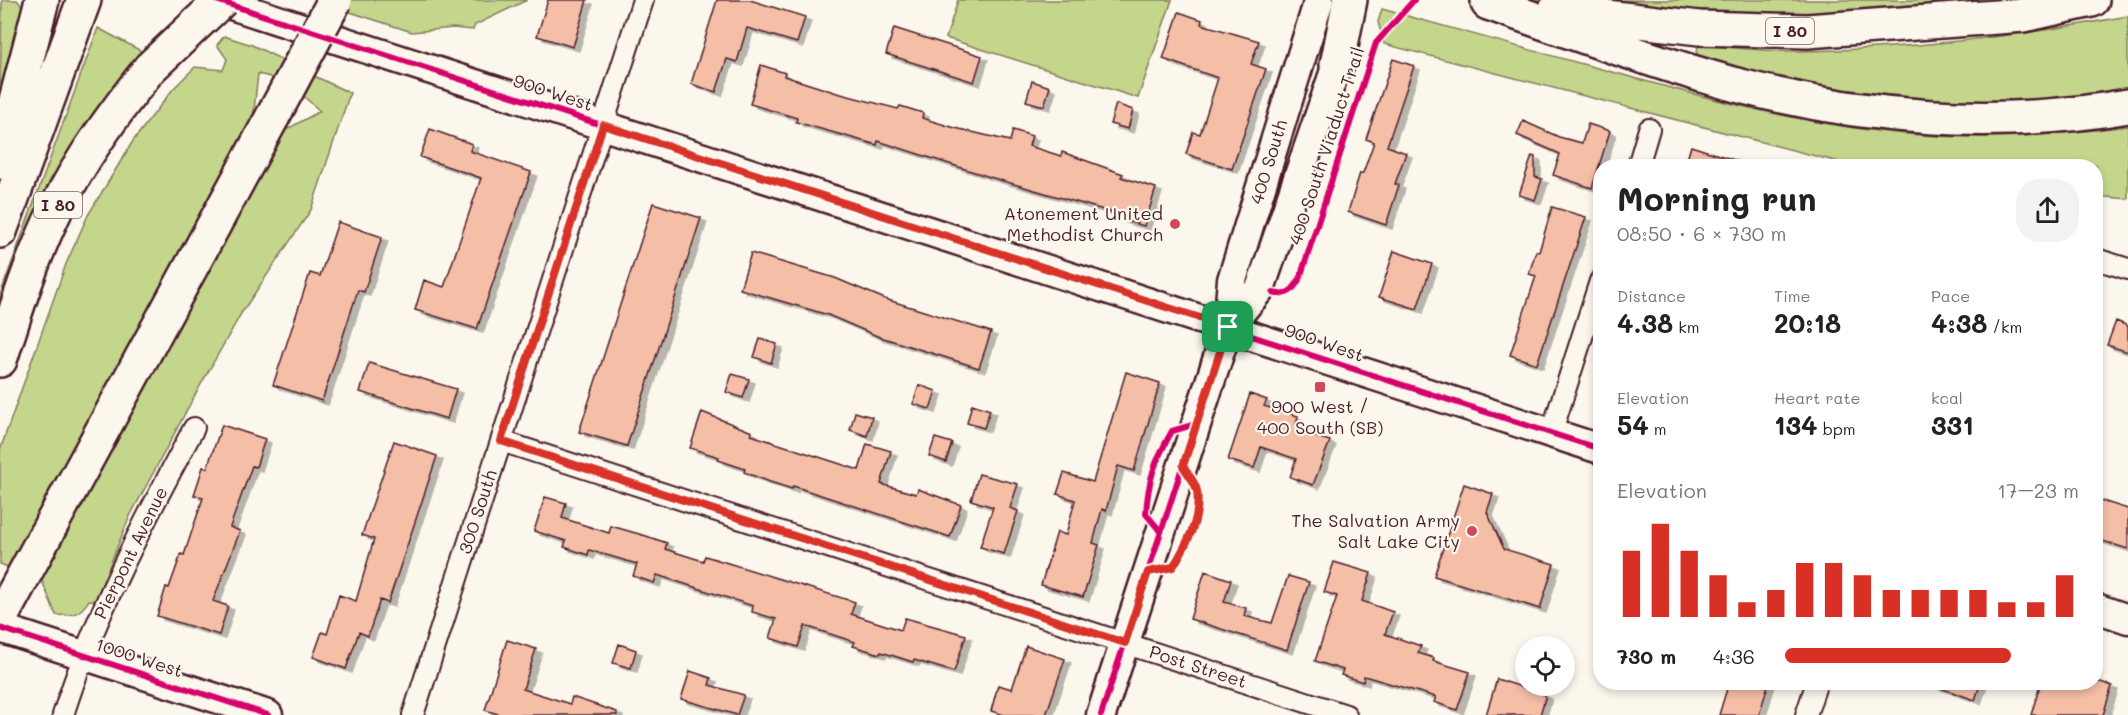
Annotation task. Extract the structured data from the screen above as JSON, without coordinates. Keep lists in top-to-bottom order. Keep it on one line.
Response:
{"streets":{"highway":["I 80"],"main road":["900 West","400 South","1000 West"],"street":["300 South","Pierpont Avenue","Post Street"],"cycle path":["400 South Viaduct Trail"]},"crossings":[["900 West","400 South"],["900 West","300 South"],["400 South","Post Street"],["300 South","Post Street"],["Pierpont Avenue","1000 West"]],"places":{"other":["Atonement United Methodist Church","The Salvation Army Salt Lake City"],"transit":["900 West / 400 South (SB)"]},"page":{"heading":["Morning run","08:50 · 6 × 730 m"],"stats":[["Distance","4.38 km"],["Time","20:18"],["Pace","4:38 /km"],["Elevation","54 m"],["Heart rate","134 bpm"],["kcal","331"]],"chart":["Elevation","17–23 m"],"list":[{"name":"730 m","note":"4:36"}]}}
